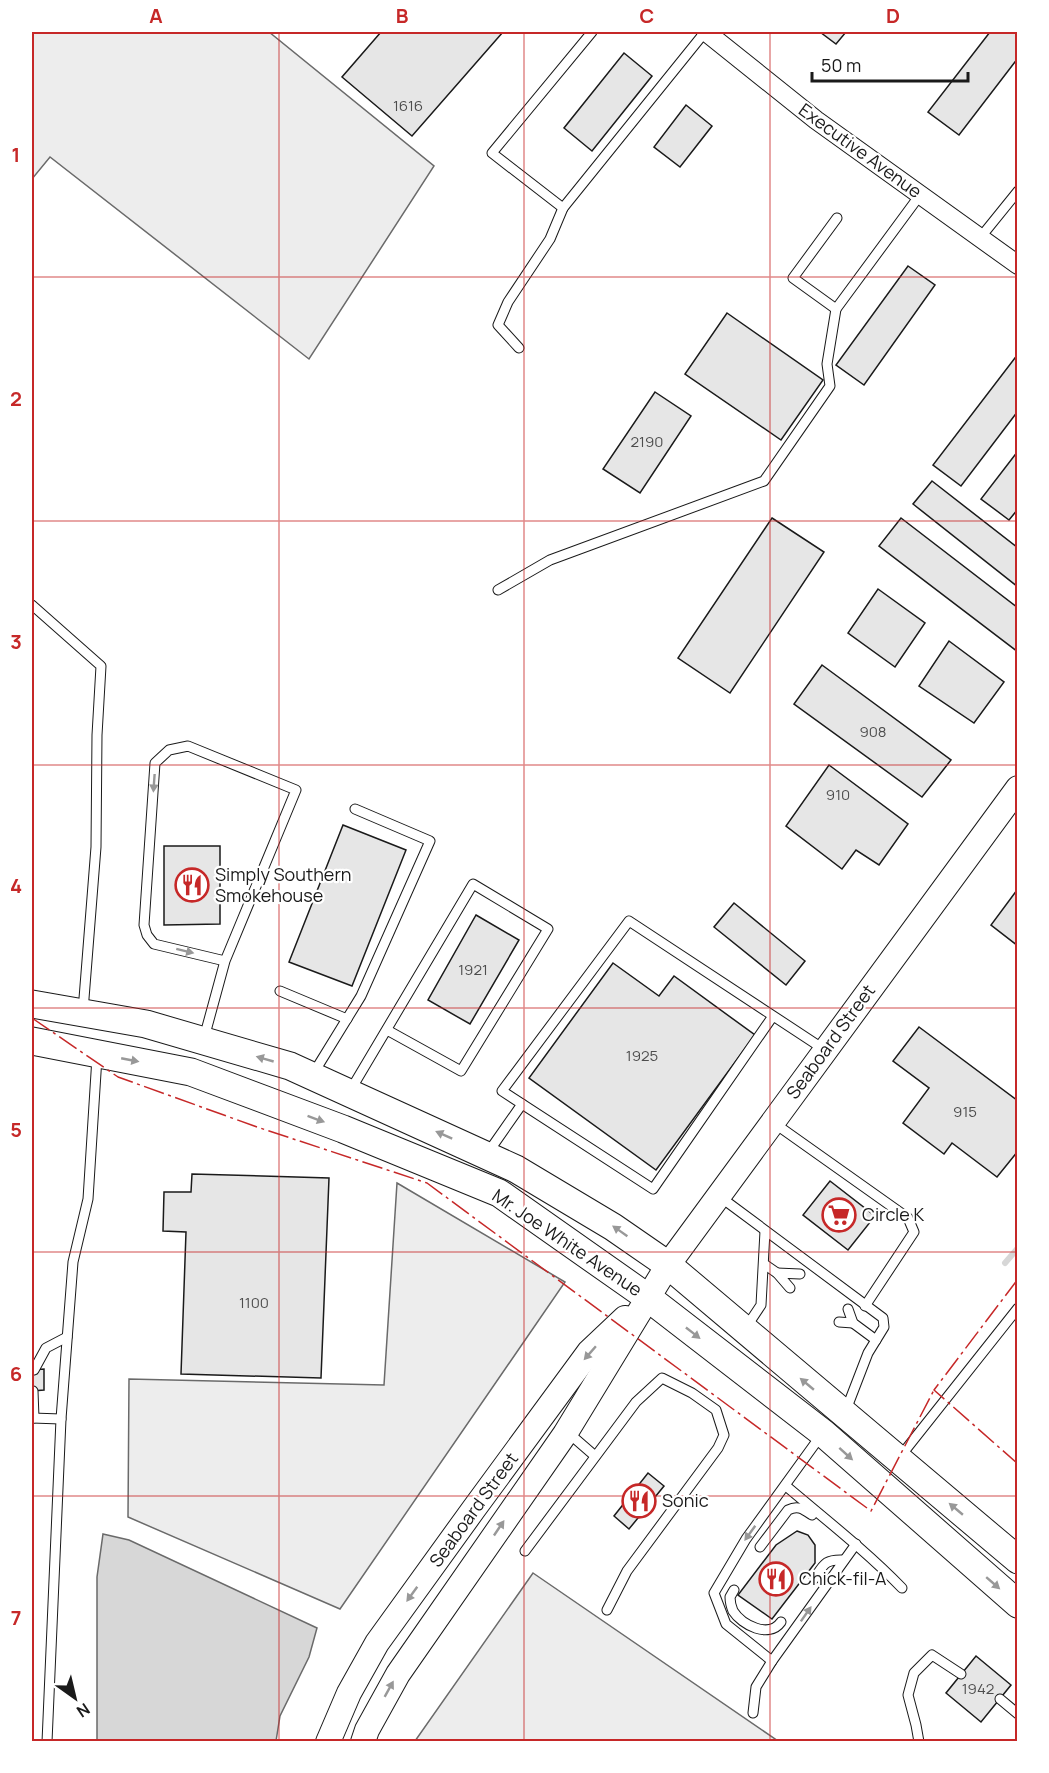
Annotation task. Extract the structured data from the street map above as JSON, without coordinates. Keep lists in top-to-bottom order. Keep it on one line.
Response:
{"streets":{"main road":["Mr. Joe White Avenue"],"street":["Executive Avenue","Seaboard Street"]},"crossings":[["Seaboard Street","Mr. Joe White Avenue"]],"places":{"restaurant":["Simply Southern Smokehouse","Sonic","Chick-fil-A"],"supermarket":["Circle K"]},"house_numbers":["1616","2190","908","910","1921","1925","915","1100","1942"],"scale_bar":"50 m","north":"bottom right","grid":{"columns":["A","B","C","D"],"rows":["1","2","3","4","5","6","7"]}}
